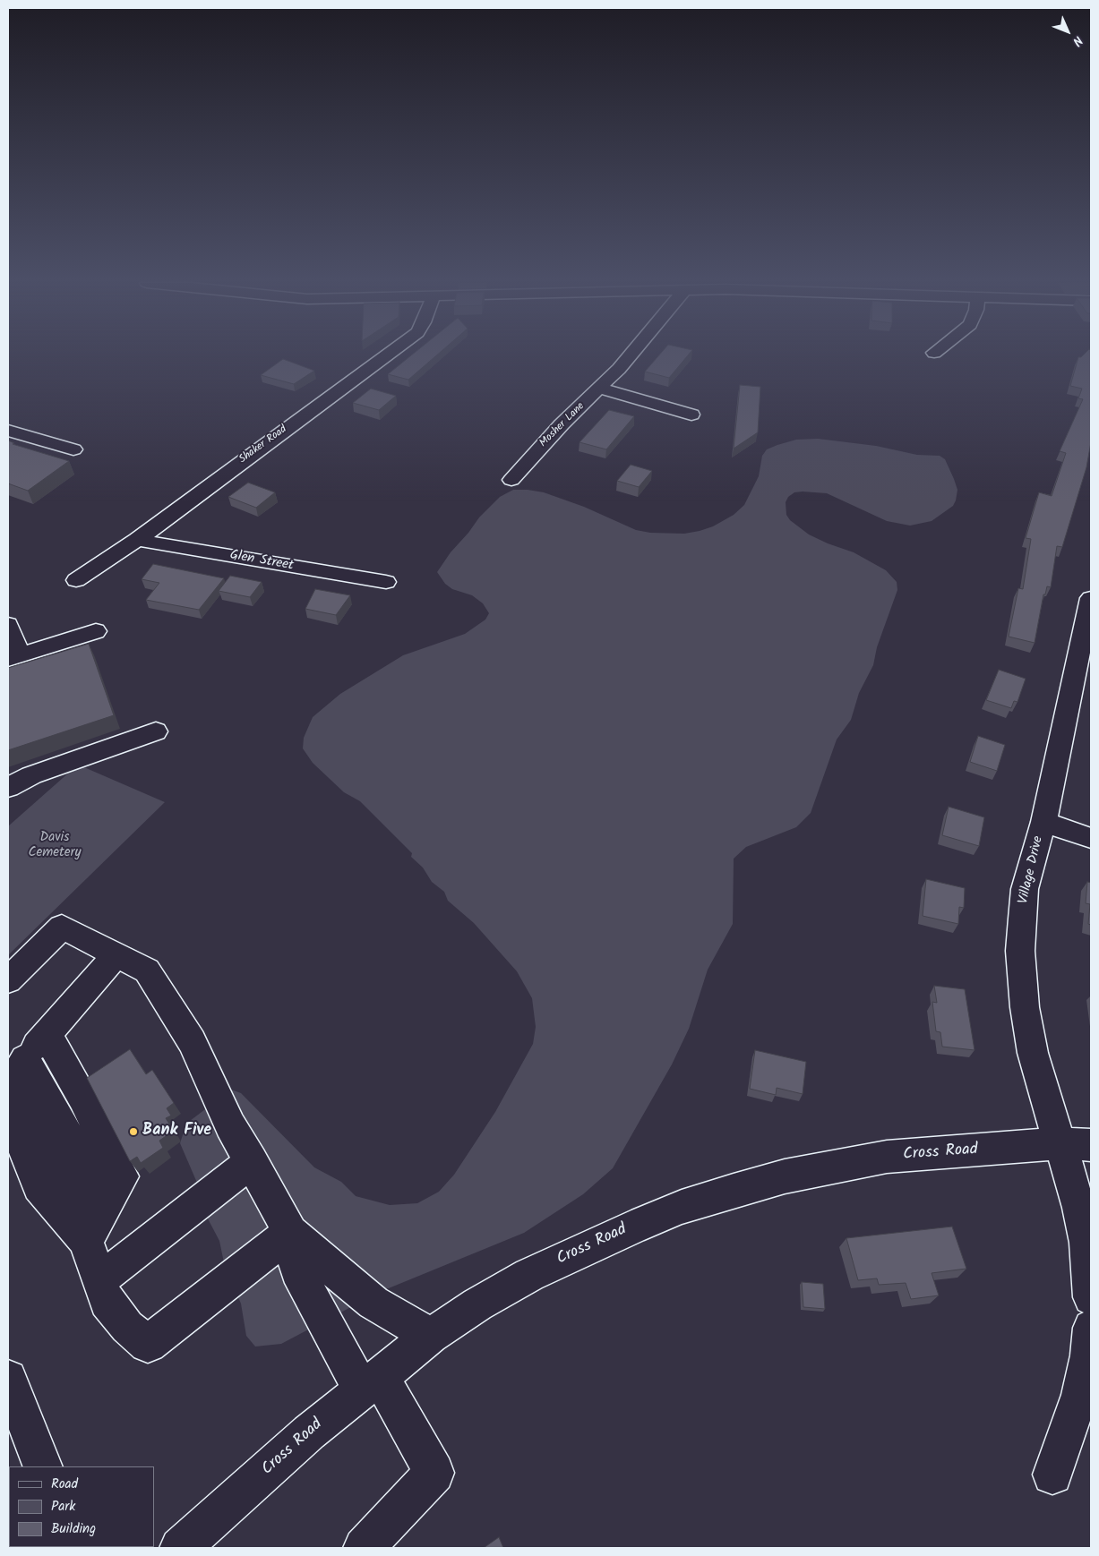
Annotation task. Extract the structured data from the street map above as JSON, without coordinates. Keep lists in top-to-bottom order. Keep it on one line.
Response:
{"streets":{"street":["Mosher Lane","Shaker Road","Glen Street","Village Drive","Cross Road"]},"crossings":[["Shaker Road","Glen Street"],["Village Drive","Cross Road"]],"parks":["Davis Cemetery"],"places":["Bank Five"],"legend":["Road","Park","Building"],"north":"bottom right"}
